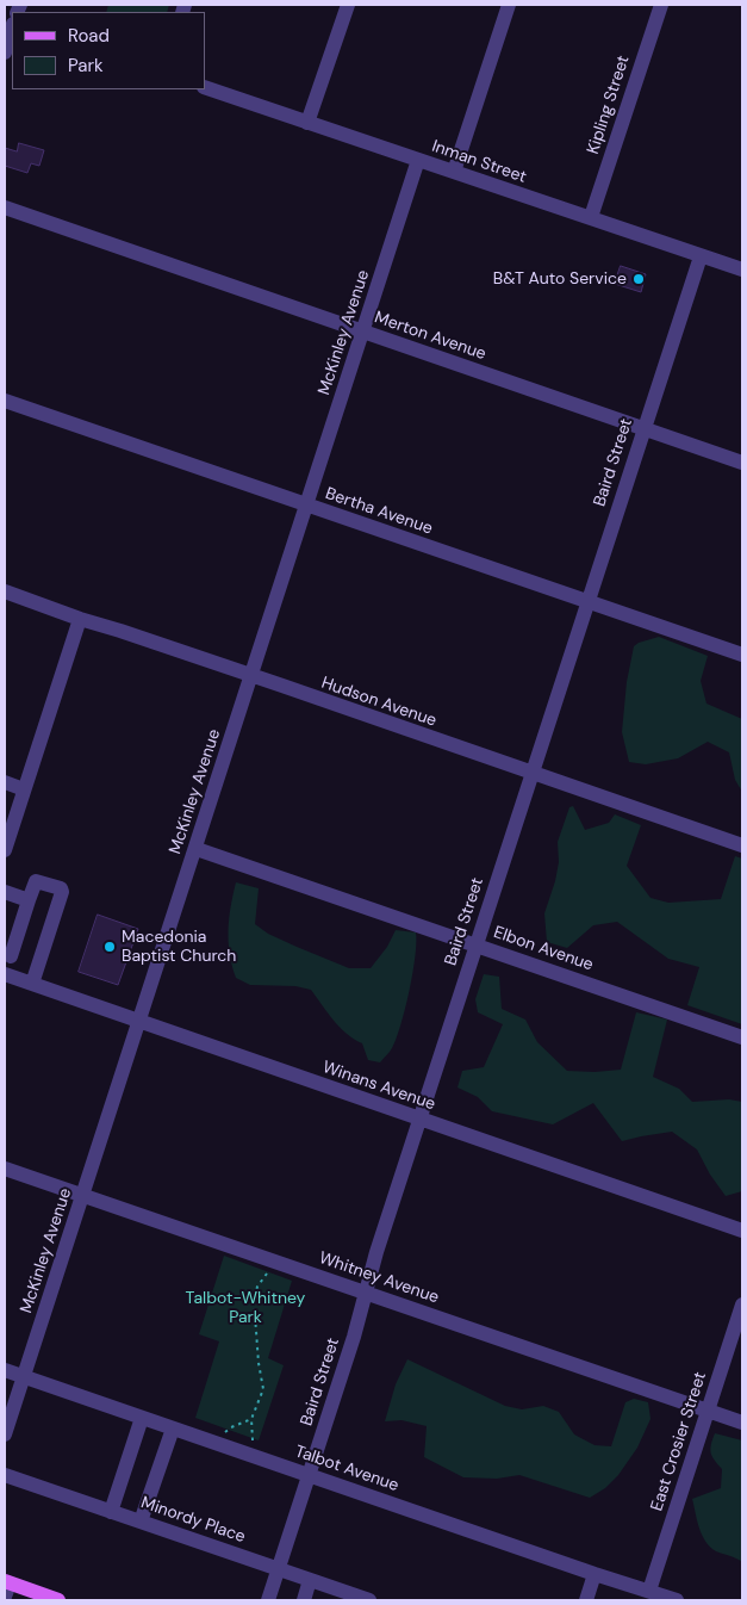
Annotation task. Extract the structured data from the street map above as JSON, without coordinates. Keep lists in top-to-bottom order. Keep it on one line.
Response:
{"streets":{"street":["Kipling Street","Inman Street","McKinley Avenue","Merton Avenue","Baird Street","Bertha Avenue","Hudson Avenue","Elbon Avenue","Winans Avenue","Whitney Avenue","East Crosier Street","Talbot Avenue","Minordy Place"]},"crossings":[["Kipling Street","Inman Street"],["Inman Street","McKinley Avenue"],["Inman Street","Baird Street"],["McKinley Avenue","Merton Avenue"],["McKinley Avenue","Bertha Avenue"],["McKinley Avenue","Hudson Avenue"],["McKinley Avenue","Elbon Avenue"],["McKinley Avenue","Winans Avenue"],["McKinley Avenue","Whitney Avenue"],["McKinley Avenue","Talbot Avenue"],["Merton Avenue","Baird Street"],["Baird Street","Bertha Avenue"],["Baird Street","Hudson Avenue"],["Baird Street","Elbon Avenue"],["Baird Street","Winans Avenue"],["Baird Street","Whitney Avenue"],["Baird Street","Talbot Avenue"],["Baird Street","Minordy Place"],["Whitney Avenue","East Crosier Street"],["East Crosier Street","Talbot Avenue"]],"parks":["Talbot-Whitney Park"],"places":["B&T Auto Service","Macedonia Baptist Church"],"legend":["Road","Park"]}
